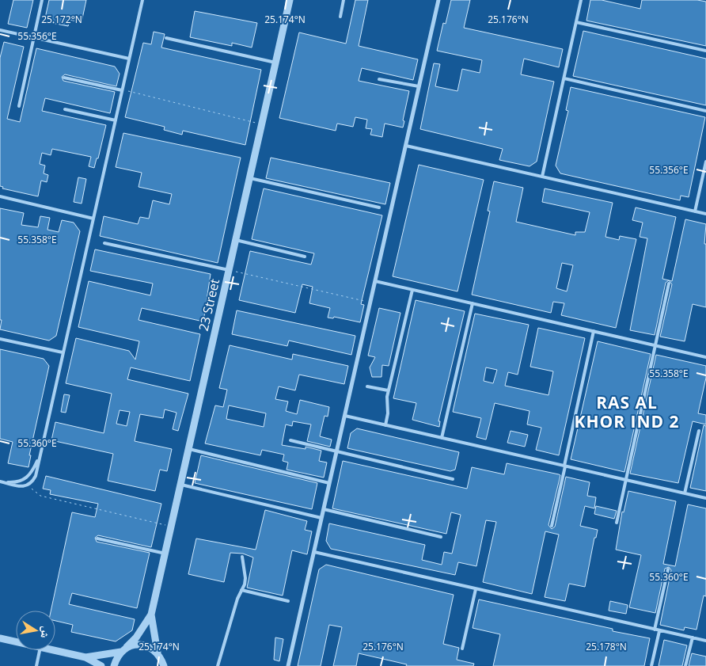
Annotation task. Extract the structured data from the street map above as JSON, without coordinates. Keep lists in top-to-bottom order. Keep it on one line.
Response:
{"streets":{"street":["23 Street"]},"districts":["RAS AL KHOR IND 2"],"north":"right","coordinates":["25.172°N","25.174°N","25.176°N","55.356°E","55.358°E","55.360°E","25.178°N"]}
